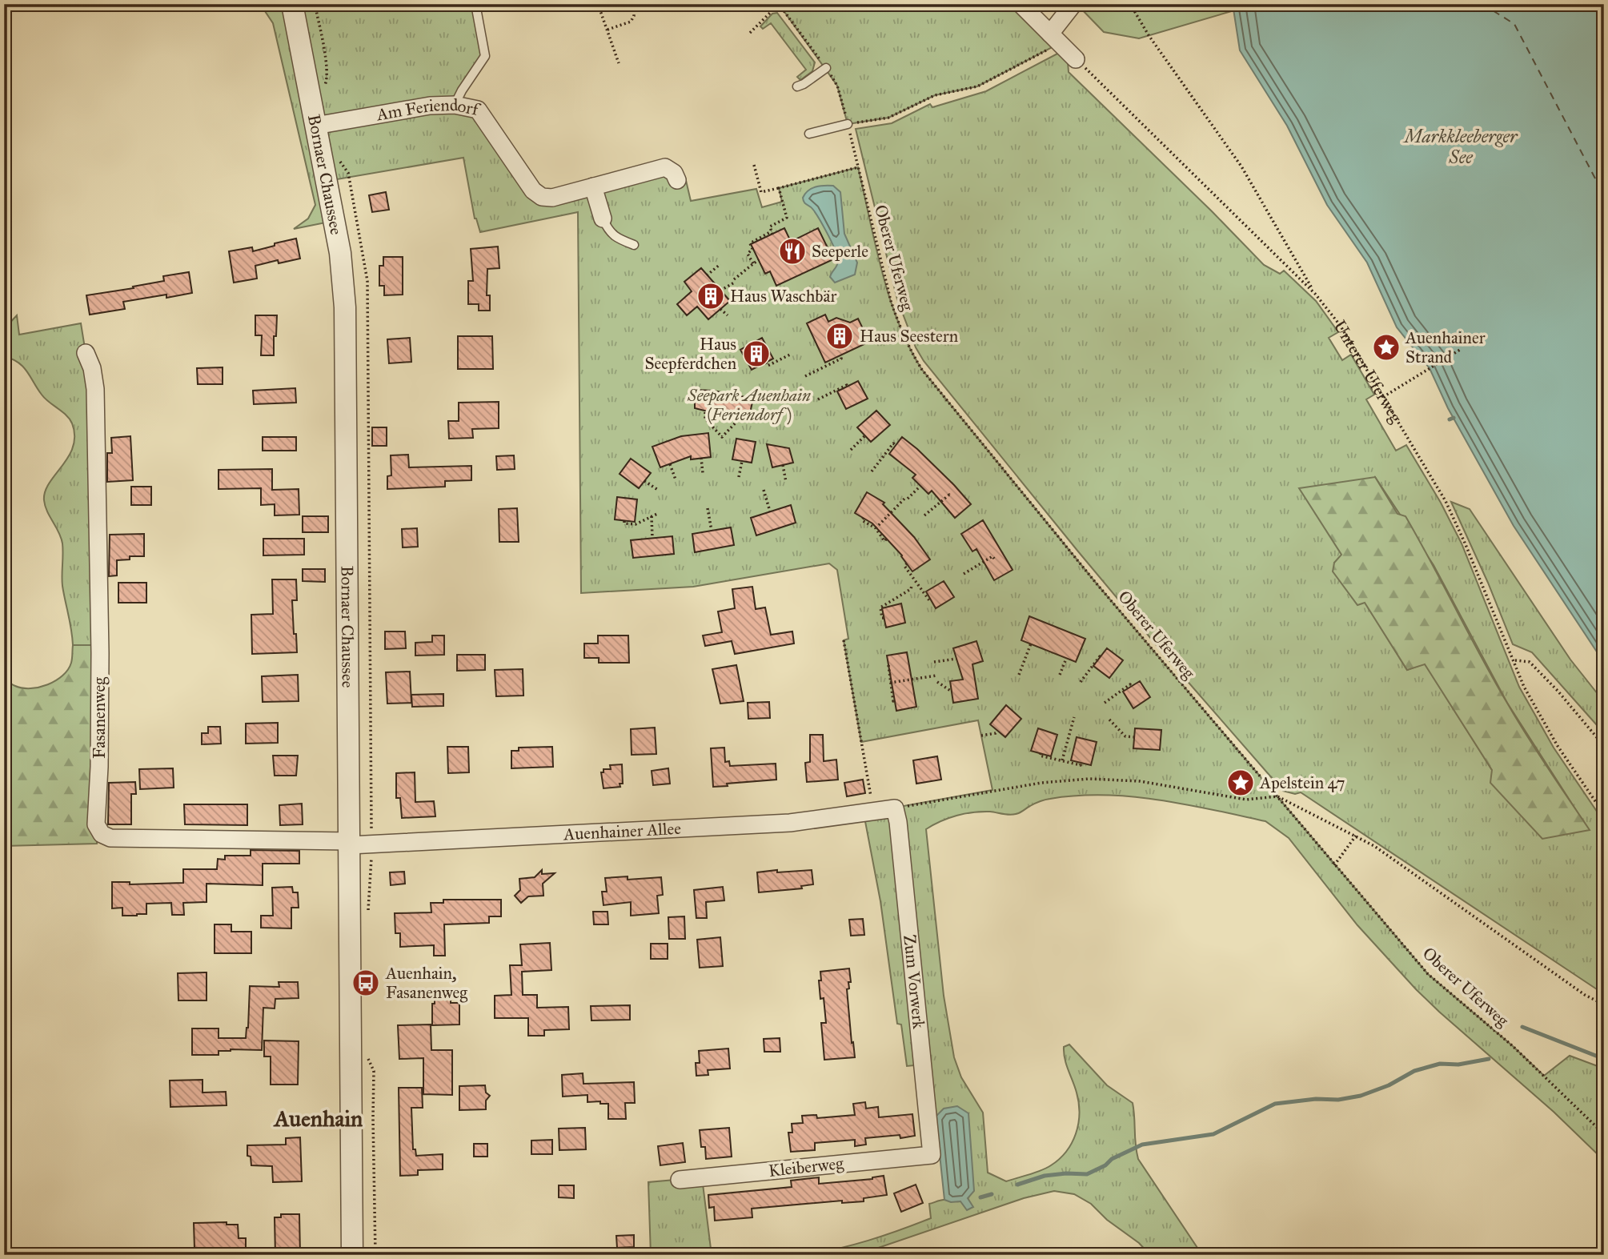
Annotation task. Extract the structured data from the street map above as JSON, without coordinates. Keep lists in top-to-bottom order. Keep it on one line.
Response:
{"streets":{"street":["Am Feriendorf","Bornaer Chaussee","Fasanenweg","Auenhainer Allee","Zum Vorwerk","Kleiberweg"],"path":["Oberer Uferweg","Unterer Uferweg"]},"crossings":[["Am Feriendorf","Bornaer Chaussee"],["Bornaer Chaussee","Fasanenweg"],["Bornaer Chaussee","Auenhainer Allee"],["Fasanenweg","Auenhainer Allee"],["Auenhainer Allee","Zum Vorwerk"],["Zum Vorwerk","Kleiberweg"]],"districts":["Auenhain"],"water":["Markkleeberger See"],"parks":["Seepark Auenhain (Feriendorf)"],"places":{"restaurant":["Seeperle"],"building":["Haus Waschbär","Haus Seestern","Haus Seepferdchen"],"place":["Auenhainer Strand","Apelstein 47"],"bus stop":["Auenhain, Fasanenweg"]}}
